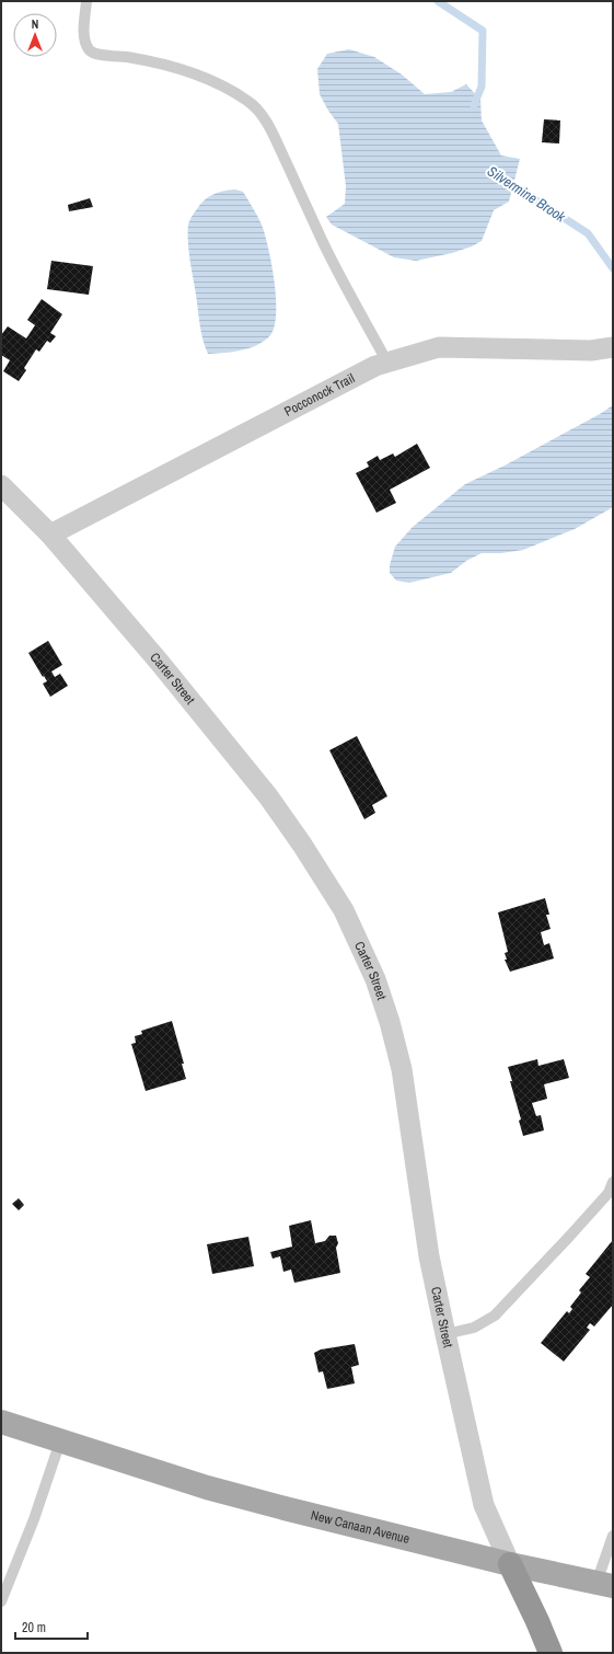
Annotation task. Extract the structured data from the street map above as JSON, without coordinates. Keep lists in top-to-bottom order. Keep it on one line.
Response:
{"streets":{"main road":["New Canaan Avenue"],"street":["Pocconock Trail","Carter Street"]},"crossings":[["Pocconock Trail","Carter Street"],["Carter Street","New Canaan Avenue"]],"water":["Silvermine Brook"],"scale_bar":"20 m","north":"top"}
